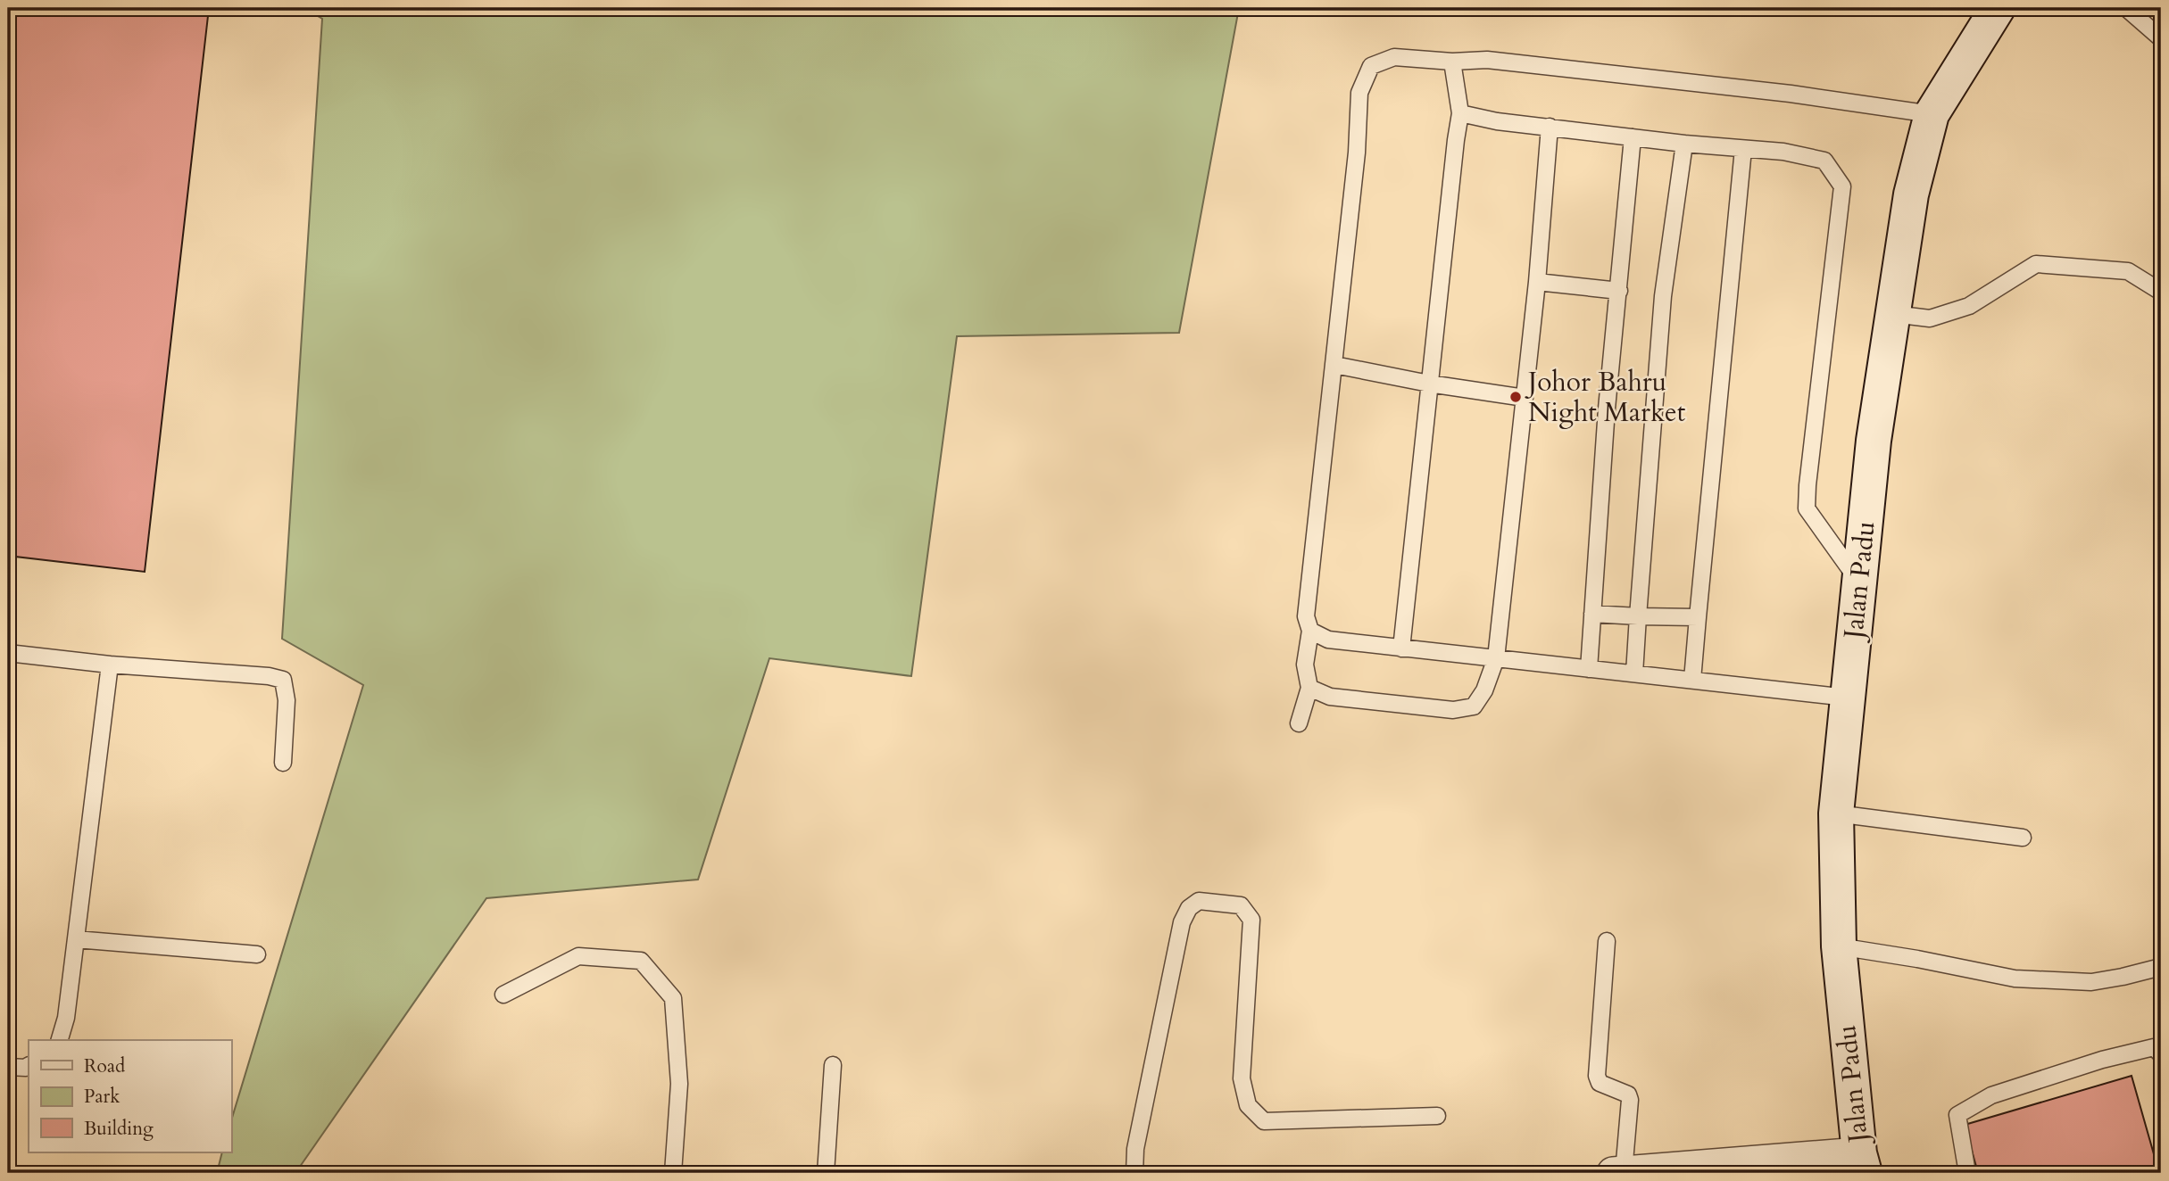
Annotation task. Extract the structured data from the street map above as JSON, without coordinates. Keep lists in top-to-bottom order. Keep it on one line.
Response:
{"streets":{"street":["Jalan Padu"]},"places":["Johor Bahru Night Market"],"legend":["Road","Park","Building"]}
